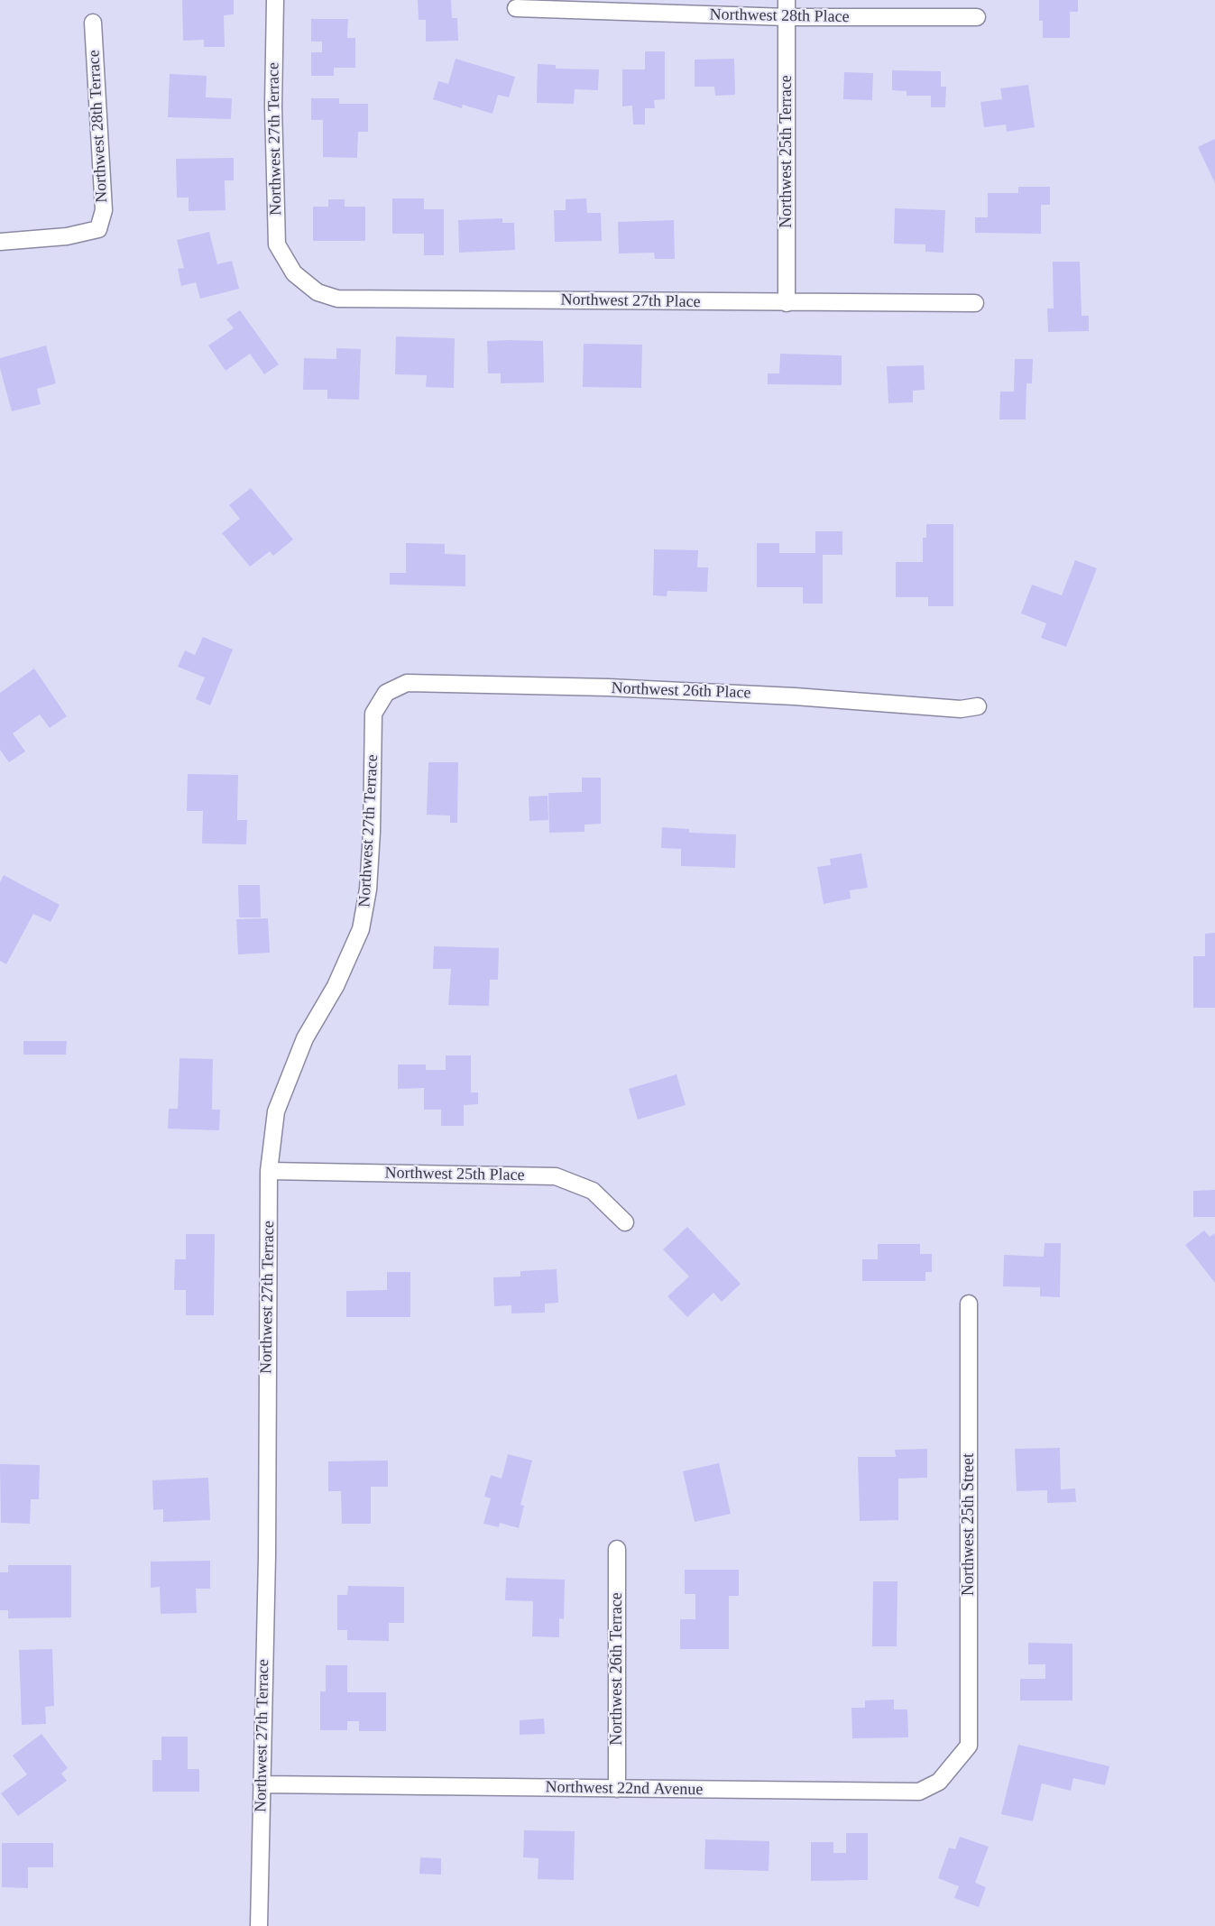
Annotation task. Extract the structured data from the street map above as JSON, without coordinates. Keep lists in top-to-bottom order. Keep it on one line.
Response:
{"streets":{"street":["Northwest 28th Place","Northwest 28th Terrace","Northwest 27th Terrace","Northwest 25th Terrace","Northwest 27th Place","Northwest 26th Place","Northwest 25th Place","Northwest 25th Street","Northwest 26th Terrace","Northwest 22nd Avenue"]},"crossings":[["Northwest 28th Place","Northwest 25th Terrace"],["Northwest 27th Terrace","Northwest 27th Place"],["Northwest 27th Terrace","Northwest 26th Place"],["Northwest 27th Terrace","Northwest 25th Place"],["Northwest 27th Terrace","Northwest 22nd Avenue"],["Northwest 25th Terrace","Northwest 27th Place"],["Northwest 25th Street","Northwest 22nd Avenue"],["Northwest 26th Terrace","Northwest 22nd Avenue"]]}
